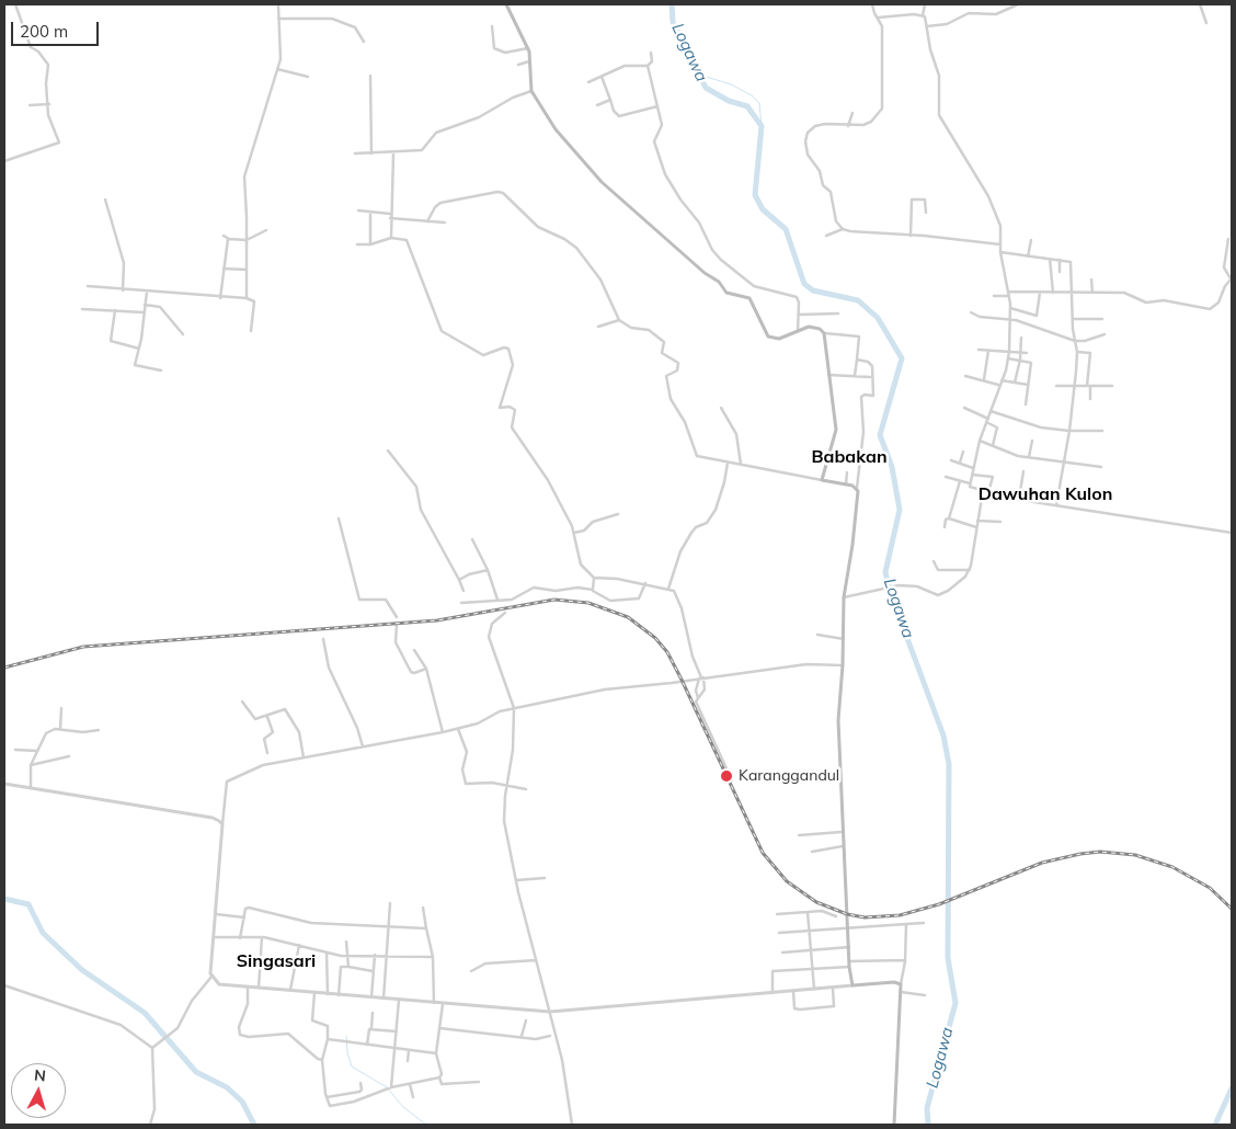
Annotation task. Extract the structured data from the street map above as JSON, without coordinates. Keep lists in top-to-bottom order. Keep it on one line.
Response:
{"districts":["Babakan","Dawuhan Kulon","Singasari"],"water":["Logawa"],"places":["Karanggandul"],"scale_bar":"200 m","north":"top"}
